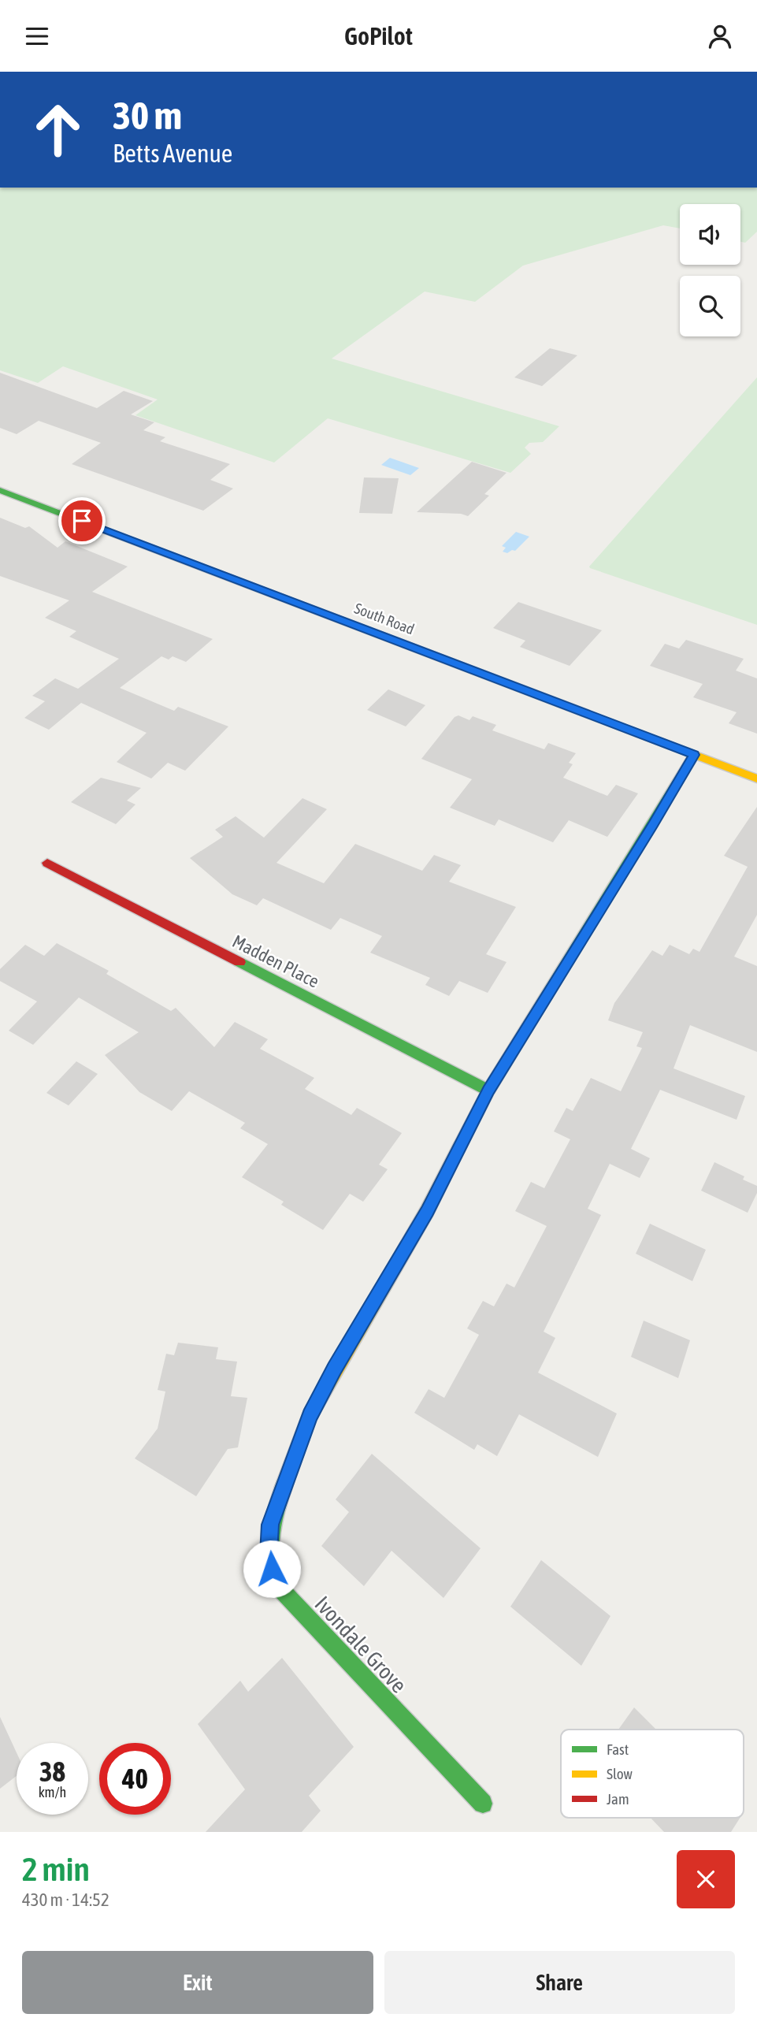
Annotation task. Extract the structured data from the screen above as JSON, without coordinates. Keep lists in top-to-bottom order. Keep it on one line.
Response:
{"streets":{"street":["South Road","Madden Place","Ivondale Grove"]},"crossings":[["South Road","Ivondale Grove"],["Madden Place","Ivondale Grove"]],"legend":["Fast","Slow","Jam"],"page":{"header":"GoPilot","turn":["30 m","Betts Avenue"],"speed":"38 km/h","limit":"40","heading":["2 min","430 m · 14:52"],"buttons":["Exit","Share"]}}
